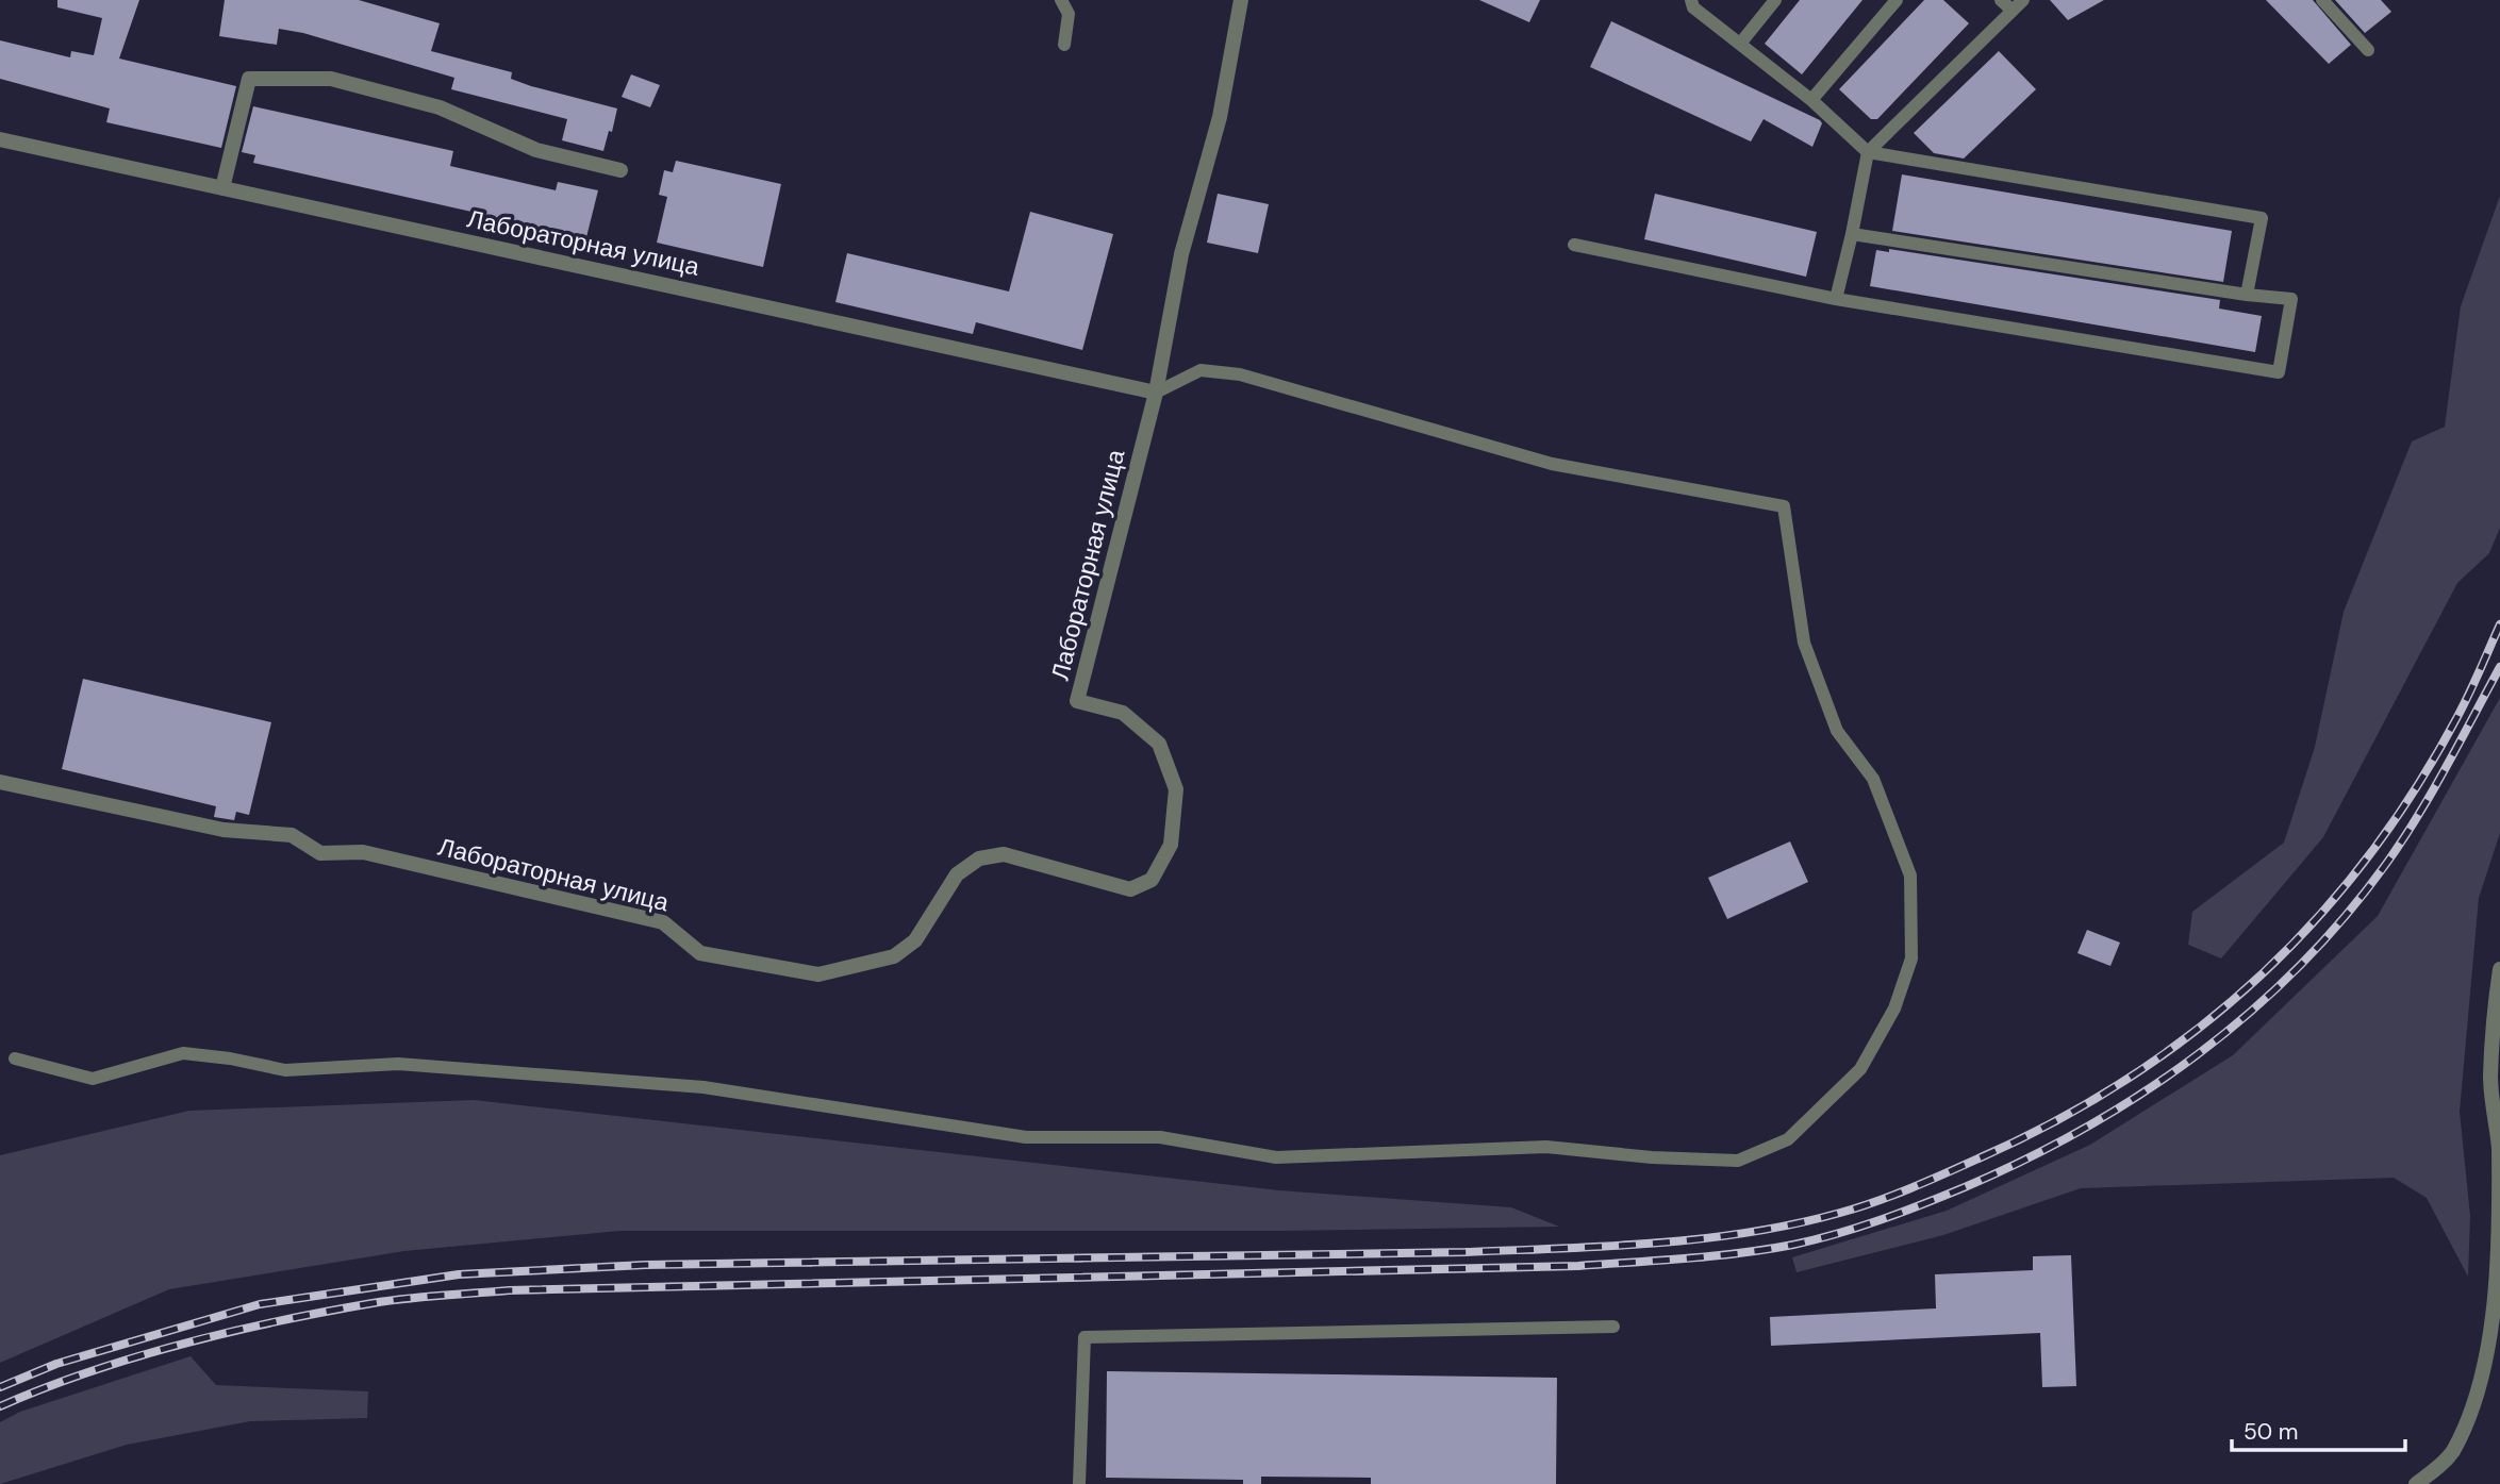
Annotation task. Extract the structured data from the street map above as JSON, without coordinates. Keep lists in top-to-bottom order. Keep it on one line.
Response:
{"streets":{"street":["Лабораторная улица"]},"scale_bar":"50 m"}
